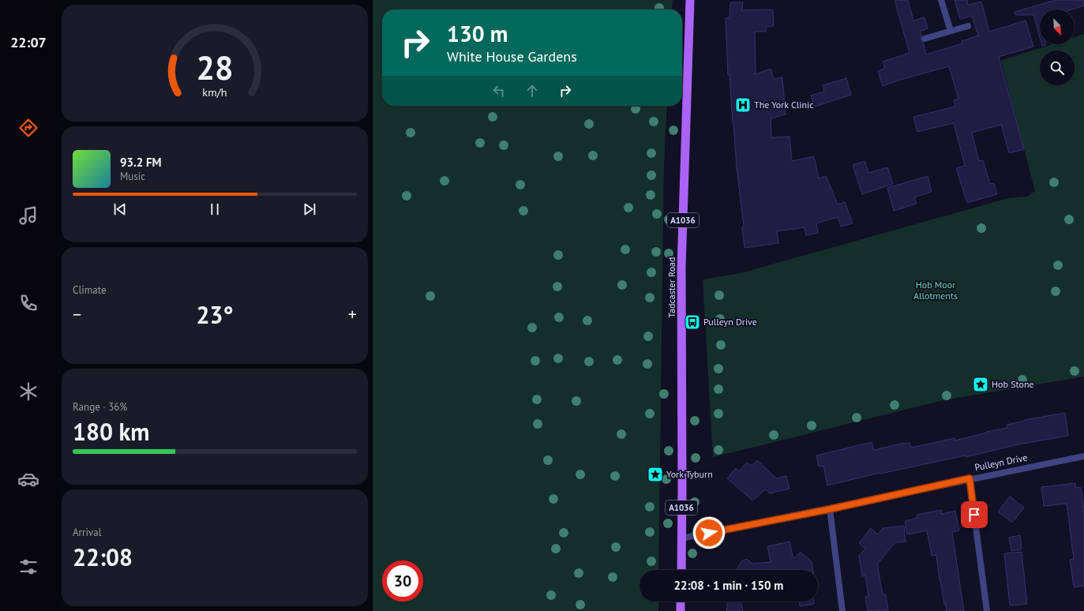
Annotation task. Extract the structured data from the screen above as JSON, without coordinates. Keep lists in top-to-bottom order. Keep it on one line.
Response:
{"streets":{"main road":["A1036","Tadcaster Road"],"street":["Pulleyn Drive"]},"crossings":[["Tadcaster Road","Pulleyn Drive"]],"parks":["Hob Moor Allotments"],"places":{"hospital":["The York Clinic"],"bus stop":["Pulleyn Drive"],"place":["Hob Stone","York Tyburn"]},"north":"bottom right","page":{"tabs":"22:07","turn":["130 m","White House Gardens"],"song":["93.2 FM","Music"],"tile":["Climate",["Range · 36%","180 km"],["Arrival","22:08"]],"heat":["−","23°","+"],"limit":"30","trip":"22:08 · 1 min · 150 m","gauge":["28","km/h"]}}
